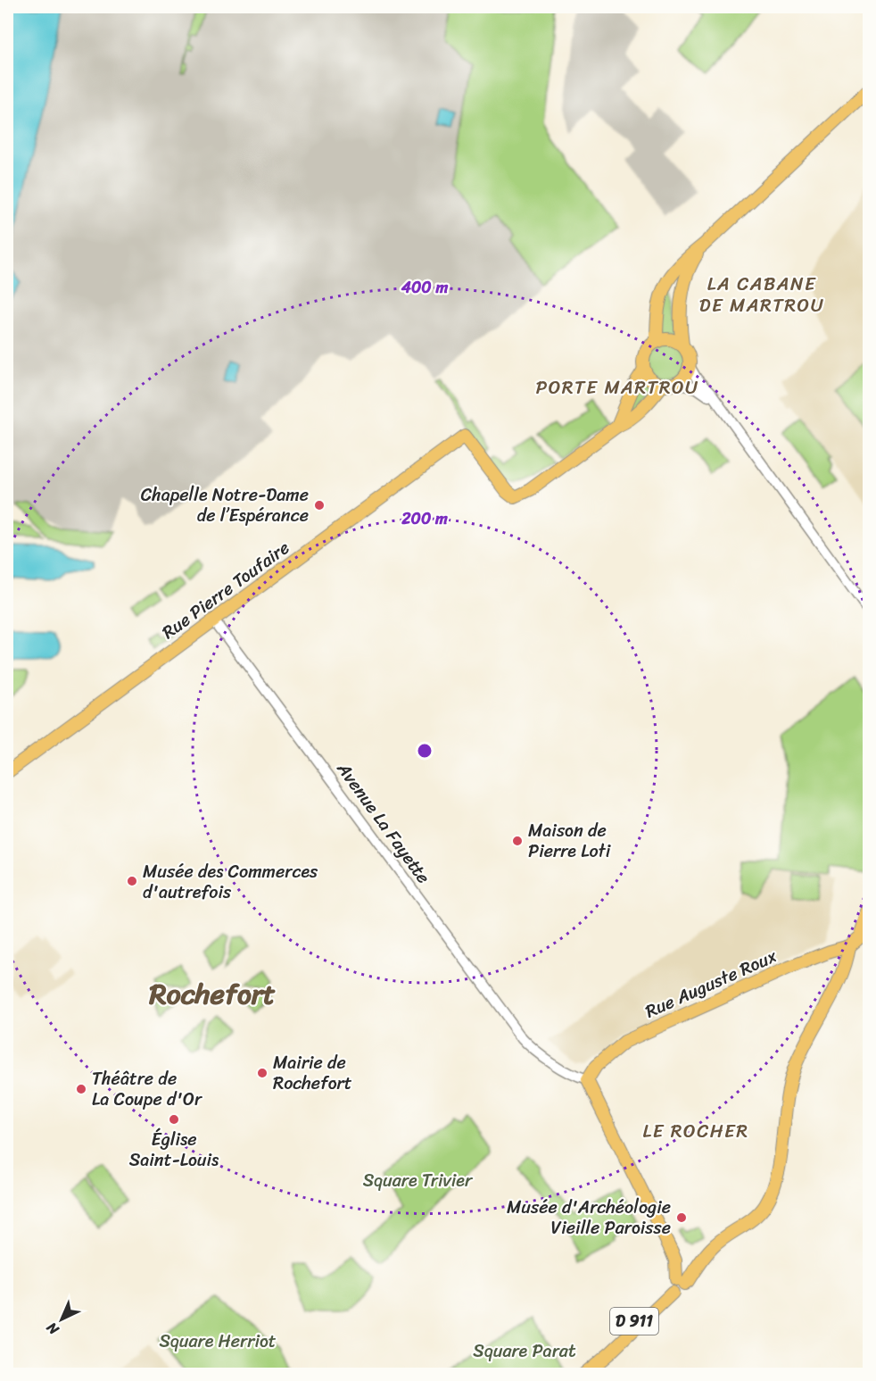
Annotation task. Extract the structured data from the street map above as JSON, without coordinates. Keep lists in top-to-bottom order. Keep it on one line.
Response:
{"streets":{"main road":["Rue Pierre Toufaire","Rue Auguste Roux","D 911"],"street":["Avenue La Fayette"]},"crossings":[["Rue Pierre Toufaire","Avenue La Fayette"],["Avenue La Fayette","Rue Auguste Roux"],["Rue Auguste Roux","D 911"]],"districts":["LA CABANE DE MARTROU","PORTE MARTROU","Rochefort","LE ROCHER"],"parks":["Square Trivier","Square Herriot","Square Parat"],"places":["Chapelle Notre-Dame de l’Espérance","Maison de Pierre Loti","Musée des Commerces d'autrefois","Mairie de Rochefort","Théâtre de La Coupe d'Or","Église Saint-Louis","Musée d'Archéologie Vieille Paroisse"],"north":"bottom left","rings":["400 m","200 m"]}
